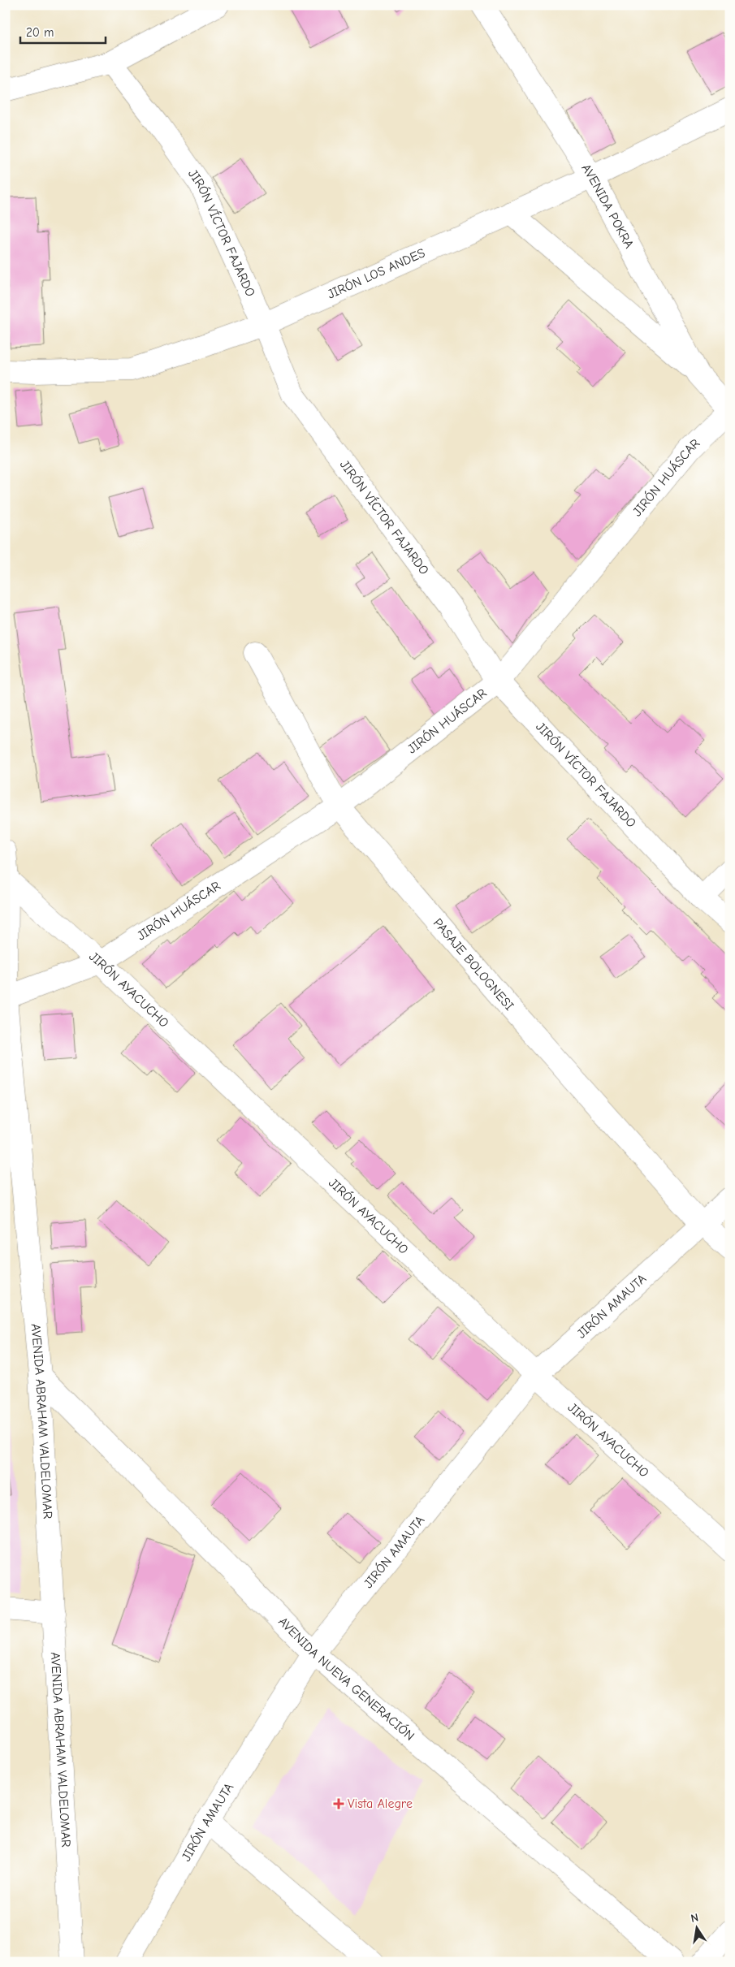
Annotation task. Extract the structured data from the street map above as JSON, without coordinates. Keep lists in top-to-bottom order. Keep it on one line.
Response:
{"streets":{"street":["AVENIDA POKRA","JIRÓN VÍCTOR FAJARDO","JIRÓN LOS ANDES","JIRÓN HUÁSCAR","PASAJE BOLOGNESI","JIRÓN AYACUCHO","JIRÓN AMAUTA","AVENIDA ABRAHAM VALDELOMAR","AVENIDA NUEVA GENERACIÓN"]},"crossings":[["AVENIDA POKRA","JIRÓN LOS ANDES"],["AVENIDA POKRA","JIRÓN HUÁSCAR"],["JIRÓN VÍCTOR FAJARDO","JIRÓN LOS ANDES"],["JIRÓN VÍCTOR FAJARDO","JIRÓN HUÁSCAR"],["JIRÓN HUÁSCAR","PASAJE BOLOGNESI"],["JIRÓN HUÁSCAR","JIRÓN AYACUCHO"],["JIRÓN HUÁSCAR","AVENIDA ABRAHAM VALDELOMAR"],["PASAJE BOLOGNESI","JIRÓN AMAUTA"],["JIRÓN AYACUCHO","JIRÓN AMAUTA"],["JIRÓN AYACUCHO","AVENIDA ABRAHAM VALDELOMAR"],["JIRÓN AMAUTA","AVENIDA NUEVA GENERACIÓN"],["AVENIDA ABRAHAM VALDELOMAR","AVENIDA NUEVA GENERACIÓN"]],"places":{"health":["Vista Alegre"]},"scale_bar":"20 m","north":"top"}
